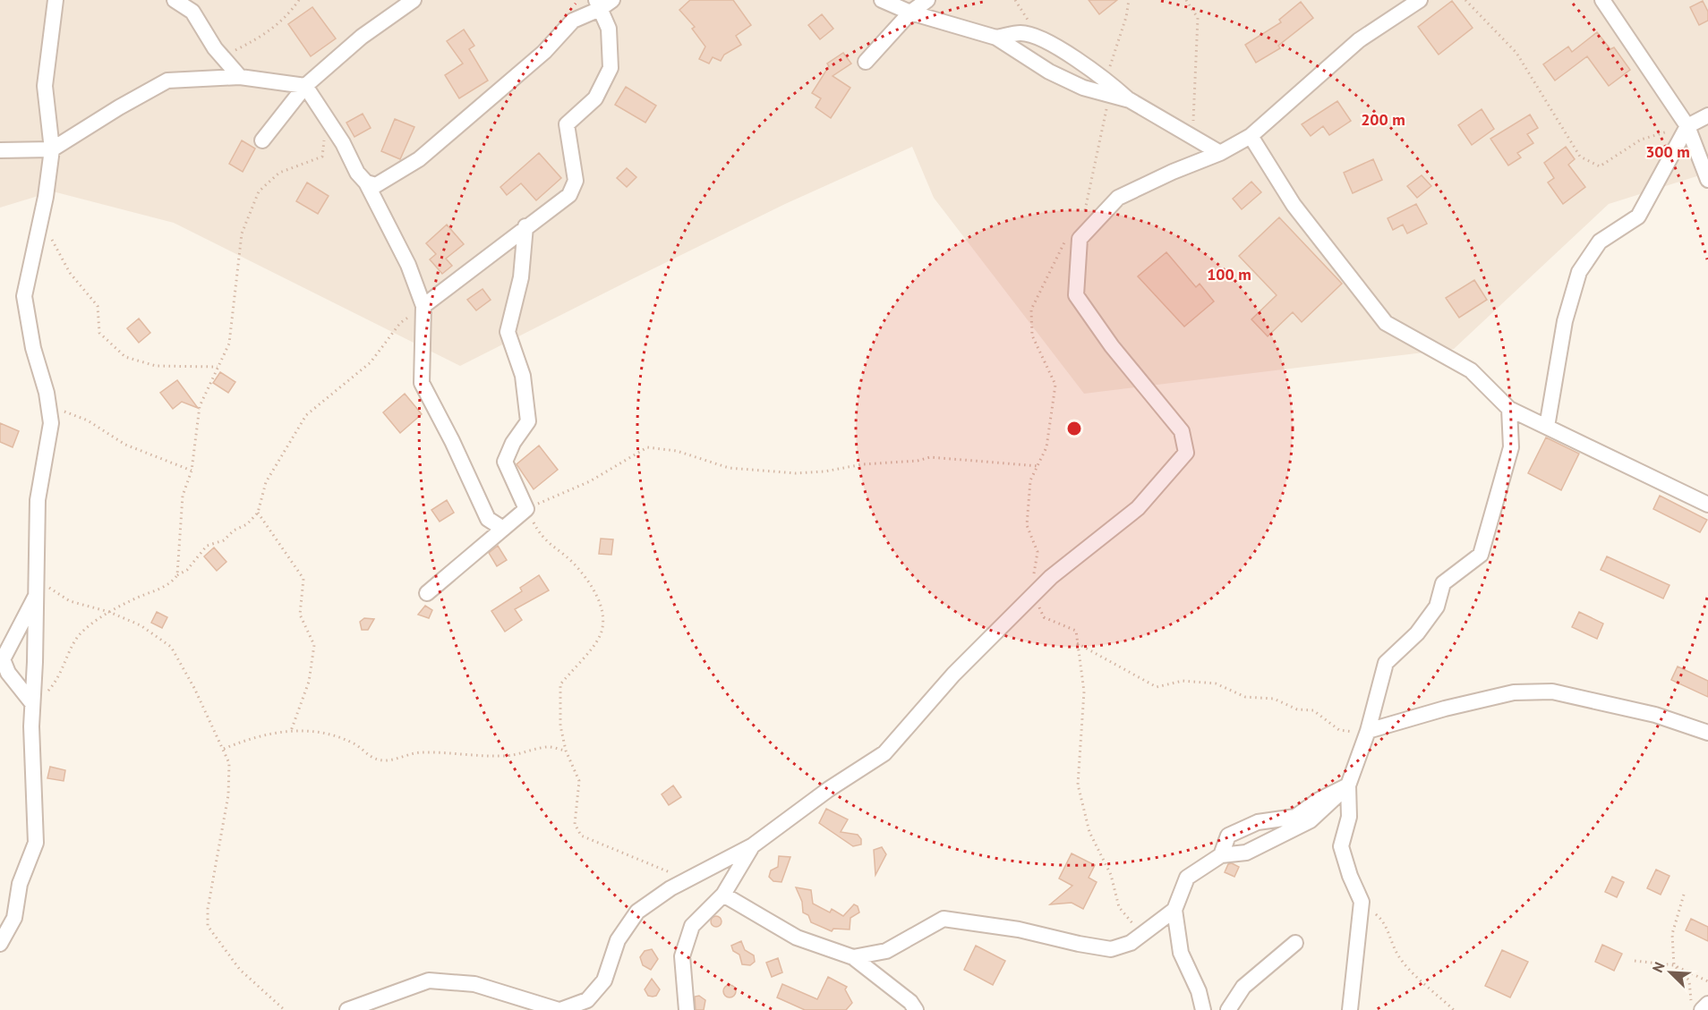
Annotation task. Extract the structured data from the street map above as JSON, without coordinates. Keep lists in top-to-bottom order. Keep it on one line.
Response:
{"north":"top left","rings":["200 m","300 m","100 m"]}
